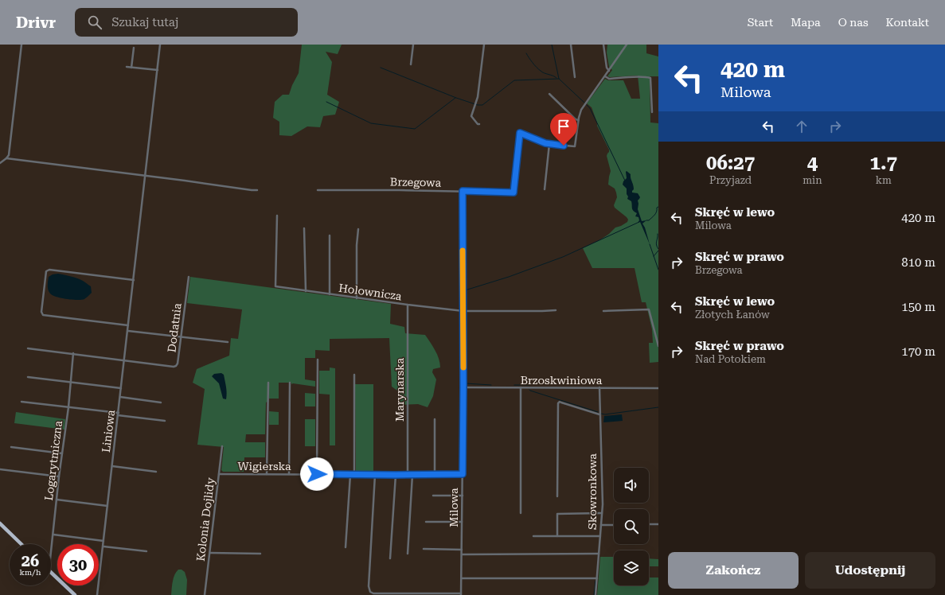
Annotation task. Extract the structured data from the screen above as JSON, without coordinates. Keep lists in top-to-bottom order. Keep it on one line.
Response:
{"streets":{"street":["Brzegowa","Holownicza","Dodatnia","Brzoskwiniowa","Marynarska","Liniowa","Logarytmiczna","Wigierska","Skowronkowa","Milowa","Kolonia Dojlidy"]},"crossings":[["Brzegowa","Milowa"],["Holownicza","Marynarska"],["Holownicza","Milowa"],["Dodatnia","Liniowa"],["Brzoskwiniowa","Skowronkowa"],["Brzoskwiniowa","Milowa"],["Marynarska","Wigierska"],["Wigierska","Milowa"],["Wigierska","Kolonia Dojlidy"]],"page":{"header":"Drivr","search":"Szukaj tutaj","nav":["Start","Mapa","O nas","Kontakt"],"turn":["420 m","Milowa"],"eta":["06:27","Przyjazd","4","min","1.7","km"],"list":[{"name":"Skręć w lewo","note":"Milowa","value":"420 m"},{"name":"Skręć w prawo","note":"Brzegowa","value":"810 m"},{"name":"Skręć w lewo","note":"Złotych Łanów","value":"150 m"},{"name":"Skręć w prawo","note":"Nad Potokiem","value":"170 m"}],"speed":"26 km/h","limit":"30","buttons":["Zakończ","Udostępnij"]}}
